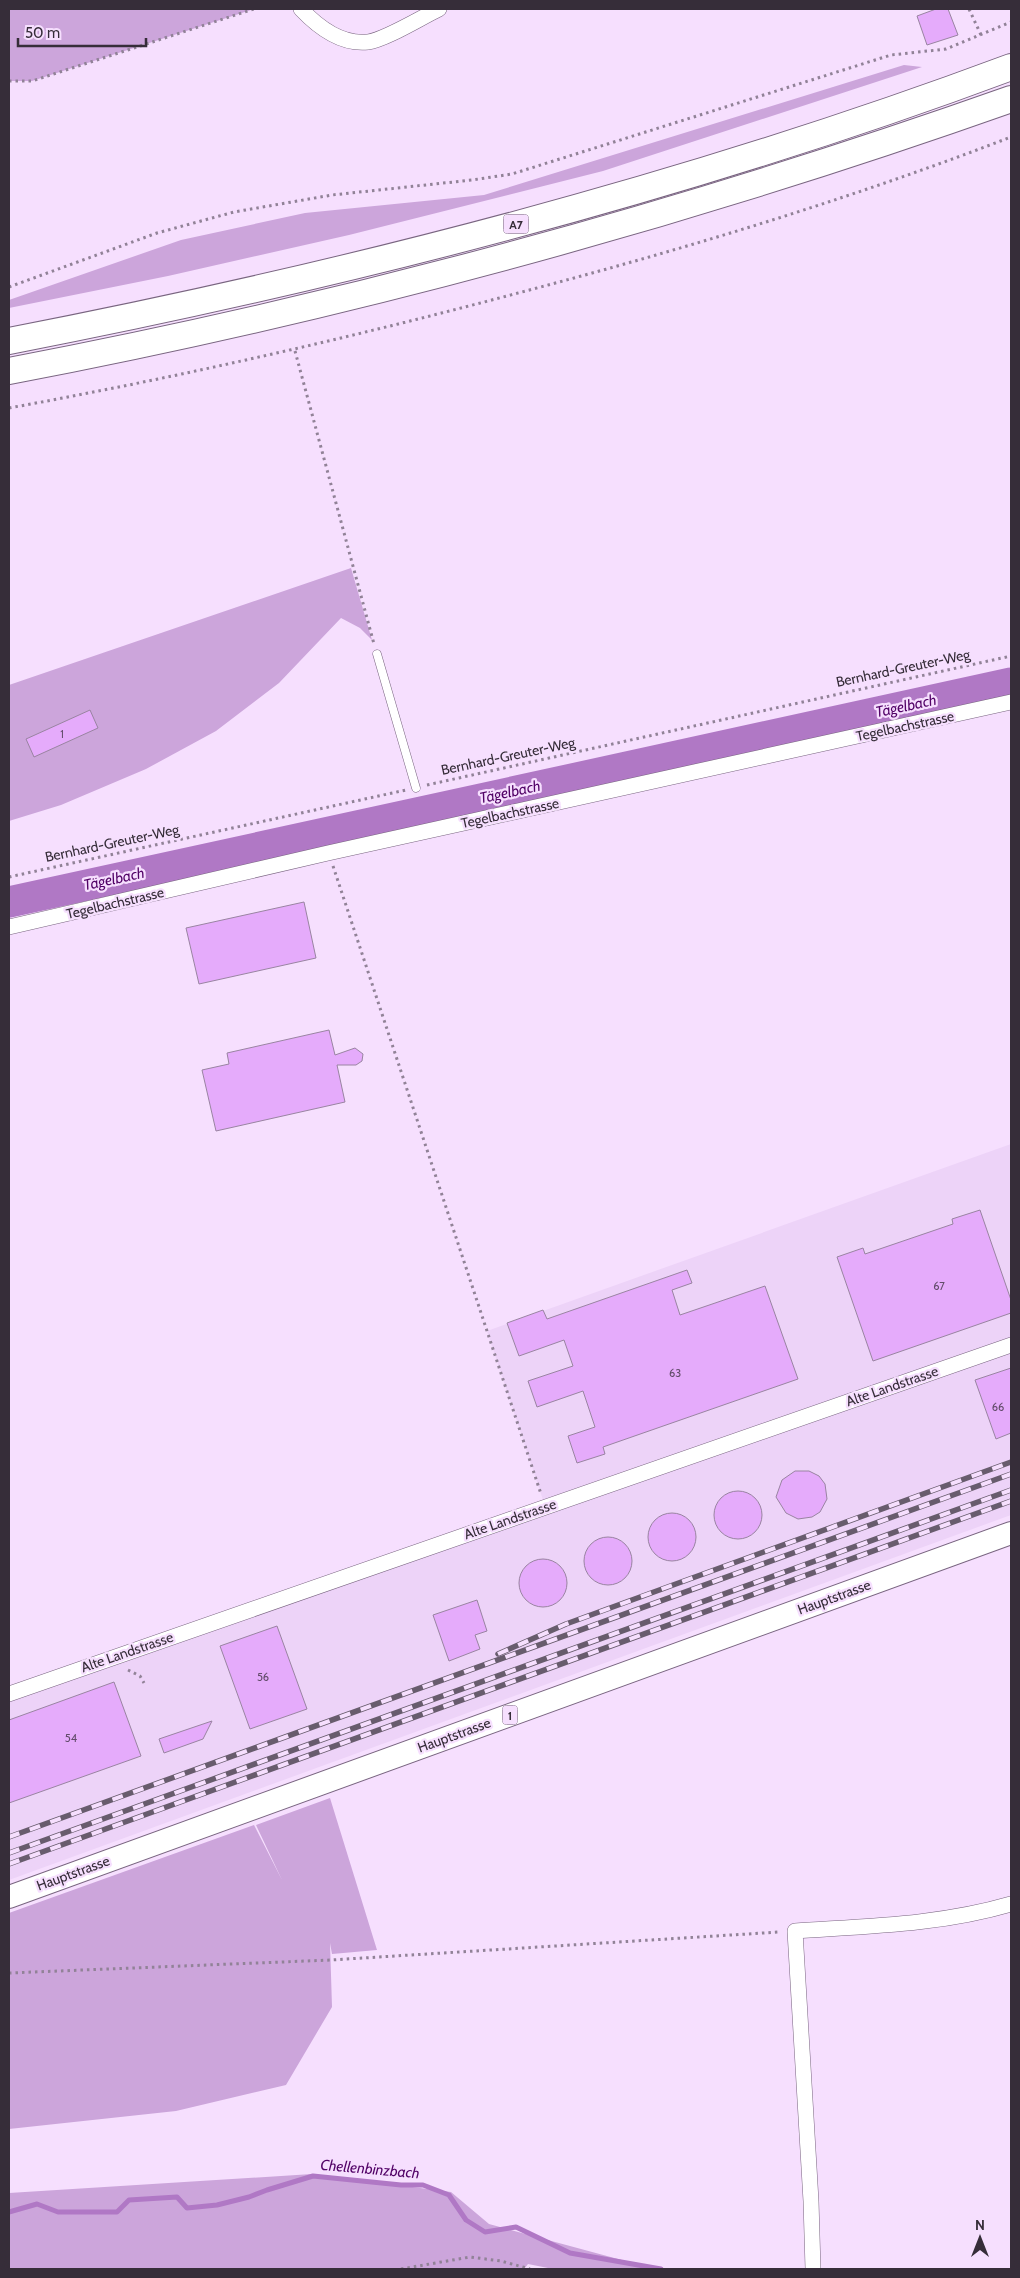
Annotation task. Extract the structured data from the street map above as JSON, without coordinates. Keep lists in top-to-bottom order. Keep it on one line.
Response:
{"streets":{"highway":["A7"],"main road":["Hauptstrasse","1"],"street":["Tegelbachstrasse","Alte Landstrasse"],"path":["Bernhard-Greuter-Weg"]},"water":["Tägelbach","Chellenbinzbach"],"house_numbers":["1","67","63","66","56","54"],"scale_bar":"50 m","north":"top"}
